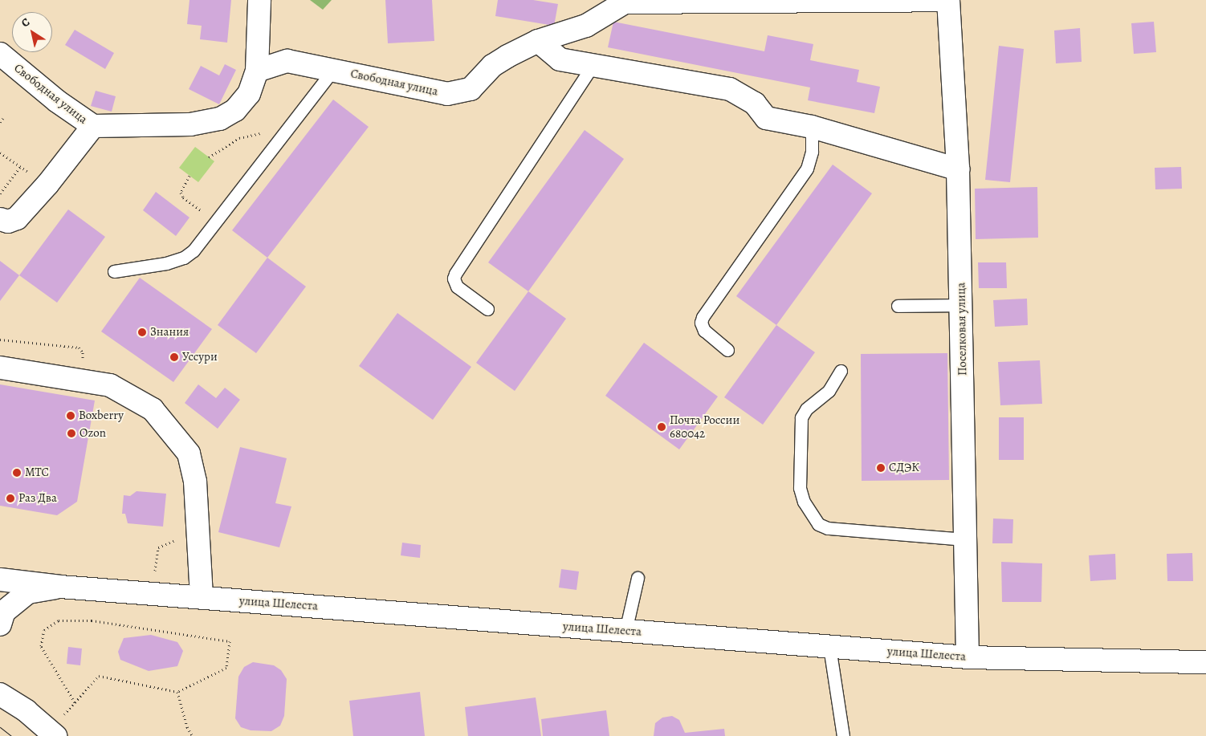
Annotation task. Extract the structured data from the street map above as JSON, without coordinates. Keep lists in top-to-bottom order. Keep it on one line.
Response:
{"streets":{"street":["Свободная улица","Поселковая улица","улица Шелеста"]},"crossings":[["Поселковая улица","улица Шелеста"]],"places":["Знания","Уссури","Boxberry","Почта России 680042","Ozon","СДЭК","МТС","Раз Два"],"north":"top left"}
